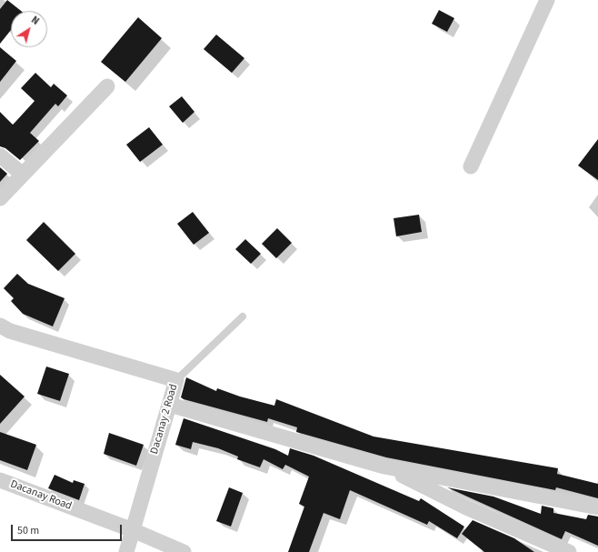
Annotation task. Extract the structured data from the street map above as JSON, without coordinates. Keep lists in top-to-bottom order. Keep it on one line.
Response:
{"streets":{"street":["Dacanay 2 Road","Dacanay Road"]},"crossings":[["Dacanay 2 Road","Dacanay Road"]],"scale_bar":"50 m","north":"top right"}
